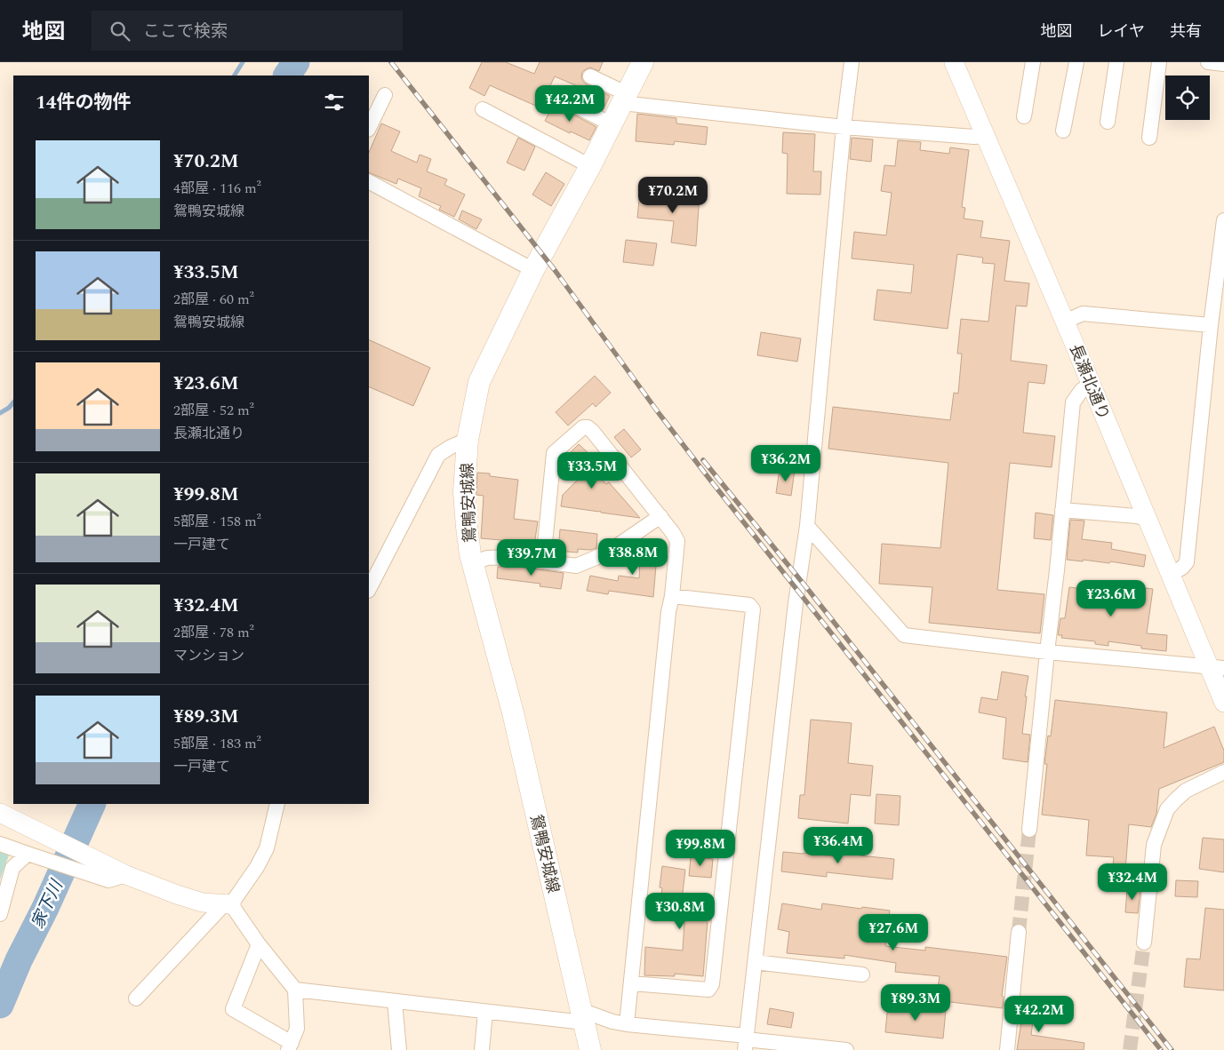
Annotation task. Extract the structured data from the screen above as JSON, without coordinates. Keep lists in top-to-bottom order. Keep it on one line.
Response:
{"streets":{"main road":["鴛鴨安城線"],"street":["長瀬北通り"]},"water":["家下川"],"page":{"header":"地図","search":"ここで検索","nav":["地図","レイヤ","共有"],"heading":"14件の物件","price":["¥42.2M","¥70.2M","¥36.2M","¥33.5M","¥38.8M","¥39.7M","¥23.6M","¥36.4M","¥99.8M","¥32.4M","¥30.8M","¥27.6M","¥89.3M","¥42.2M"],"list":[{"name":"¥70.2M","note":"4部屋 · 116 m² · 鴛鴨安城線"},{"name":"¥33.5M","note":"2部屋 · 60 m² · 鴛鴨安城線"},{"name":"¥23.6M","note":"2部屋 · 52 m² · 長瀬北通り"},{"name":"¥99.8M","note":"5部屋 · 158 m² · 一戸建て"},{"name":"¥32.4M","note":"2部屋 · 78 m² · マンション"},{"name":"¥89.3M","note":"5部屋 · 183 m² · 一戸建て"}]}}
